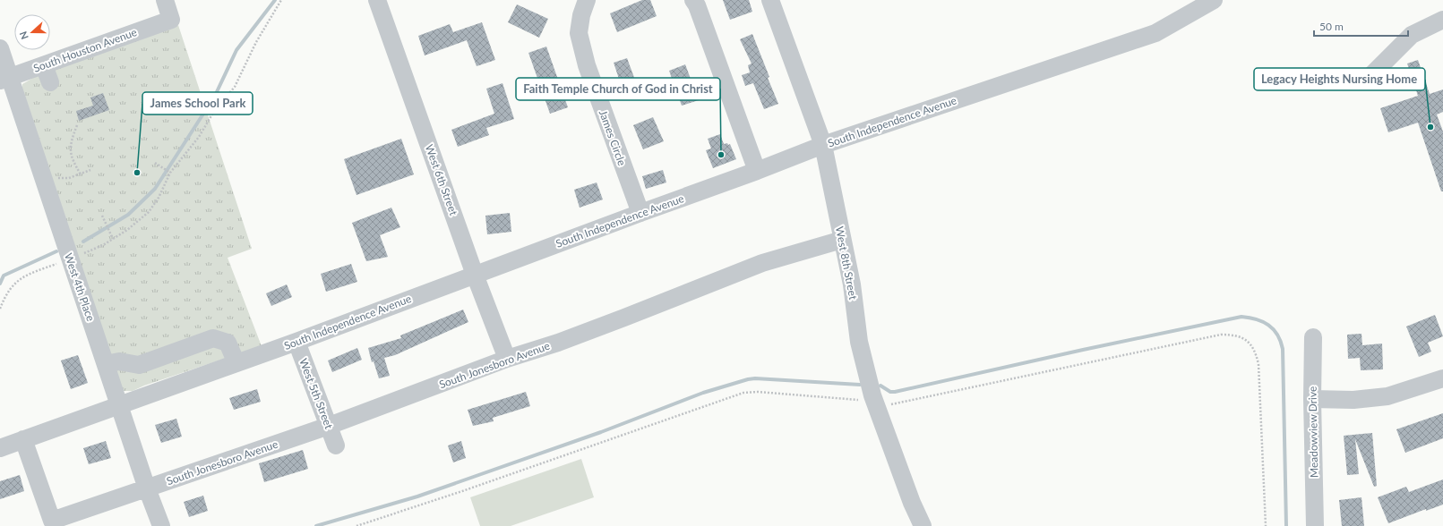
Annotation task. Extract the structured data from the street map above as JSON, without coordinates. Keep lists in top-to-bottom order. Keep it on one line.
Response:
{"streets":{"street":["South Houston Avenue","South Independence Avenue","James Circle","West 6th Street","West 8th Street","West 4th Place","South Jonesboro Avenue","West 5th Street","Meadowview Drive"]},"crossings":[["South Houston Avenue","West 4th Place"],["South Independence Avenue","James Circle"],["South Independence Avenue","West 6th Street"],["South Independence Avenue","West 8th Street"],["South Independence Avenue","West 4th Place"],["South Independence Avenue","West 5th Street"],["West 6th Street","South Jonesboro Avenue"],["West 8th Street","South Jonesboro Avenue"],["West 4th Place","South Jonesboro Avenue"],["South Jonesboro Avenue","West 5th Street"]],"places":["Legacy Heights Nursing Home","Faith Temple Church of God in Christ","James School Park"],"scale_bar":"50 m","north":"left"}
